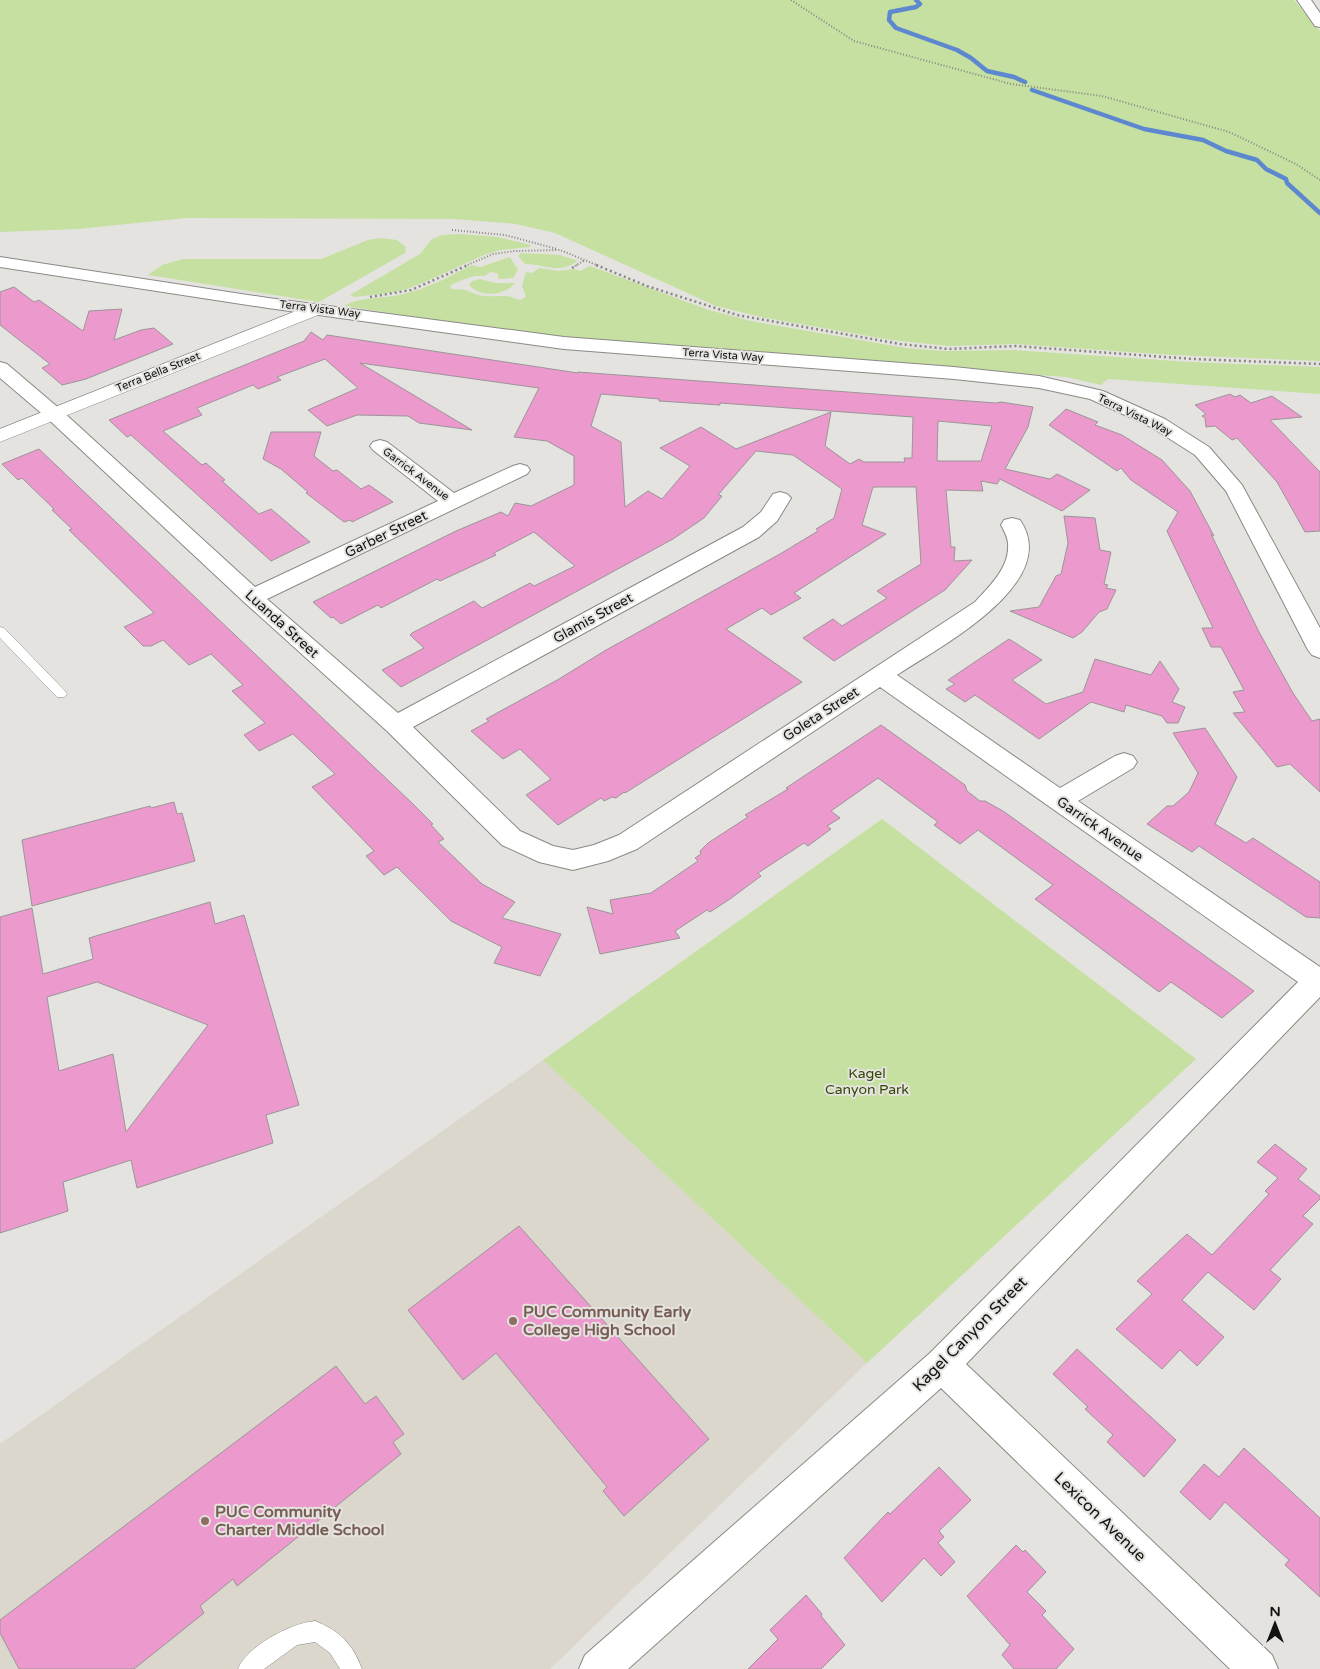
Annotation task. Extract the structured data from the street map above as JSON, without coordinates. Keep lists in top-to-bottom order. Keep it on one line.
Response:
{"streets":{"street":["Terra Vista Way","Terra Bella Street","Garrick Avenue","Garber Street","Glamis Street","Luanda Street","Goleta Street","Kagel Canyon Street","Lexicon Avenue"]},"crossings":[["Terra Vista Way","Terra Bella Street"],["Terra Bella Street","Luanda Street"],["Garrick Avenue","Garber Street"],["Garrick Avenue","Goleta Street"],["Garrick Avenue","Kagel Canyon Street"],["Garber Street","Luanda Street"],["Glamis Street","Luanda Street"],["Luanda Street","Goleta Street"],["Kagel Canyon Street","Lexicon Avenue"]],"parks":["Kagel Canyon Park"],"places":["PUC Community Early College High School","PUC Community Charter Middle School"],"north":"top"}
